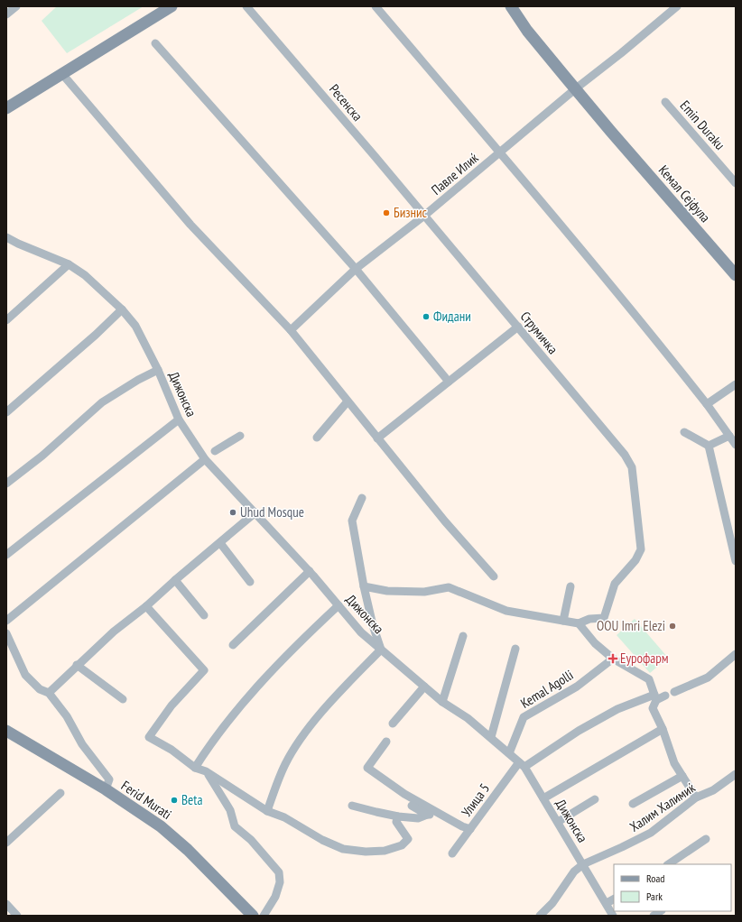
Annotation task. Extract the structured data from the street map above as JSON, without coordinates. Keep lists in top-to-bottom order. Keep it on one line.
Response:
{"streets":{"street":["Ресенска","Emin Duraku","Павле Илиќ","Кемал Сејфула","Струмичка","Дижонска","Kemal Agolli","Ferid Murati","Улица 5","Халим Халимиќ"]},"crossings":[["Ресенска","Павле Илиќ"],["Ресенска","Струмичка"],["Павле Илиќ","Кемал Сејфула"],["Павле Илиќ","Струмичка"],["Дижонска","Kemal Agolli"],["Дижонска","Улица 5"],["Дижонска","Халим Халимиќ"]],"places":{"other":["Бизнис","Фидани","Uhud Mosque","OOU Imri Elezi","Beta"],"health":["Еурофарм"]},"legend":["Road","Park"]}
